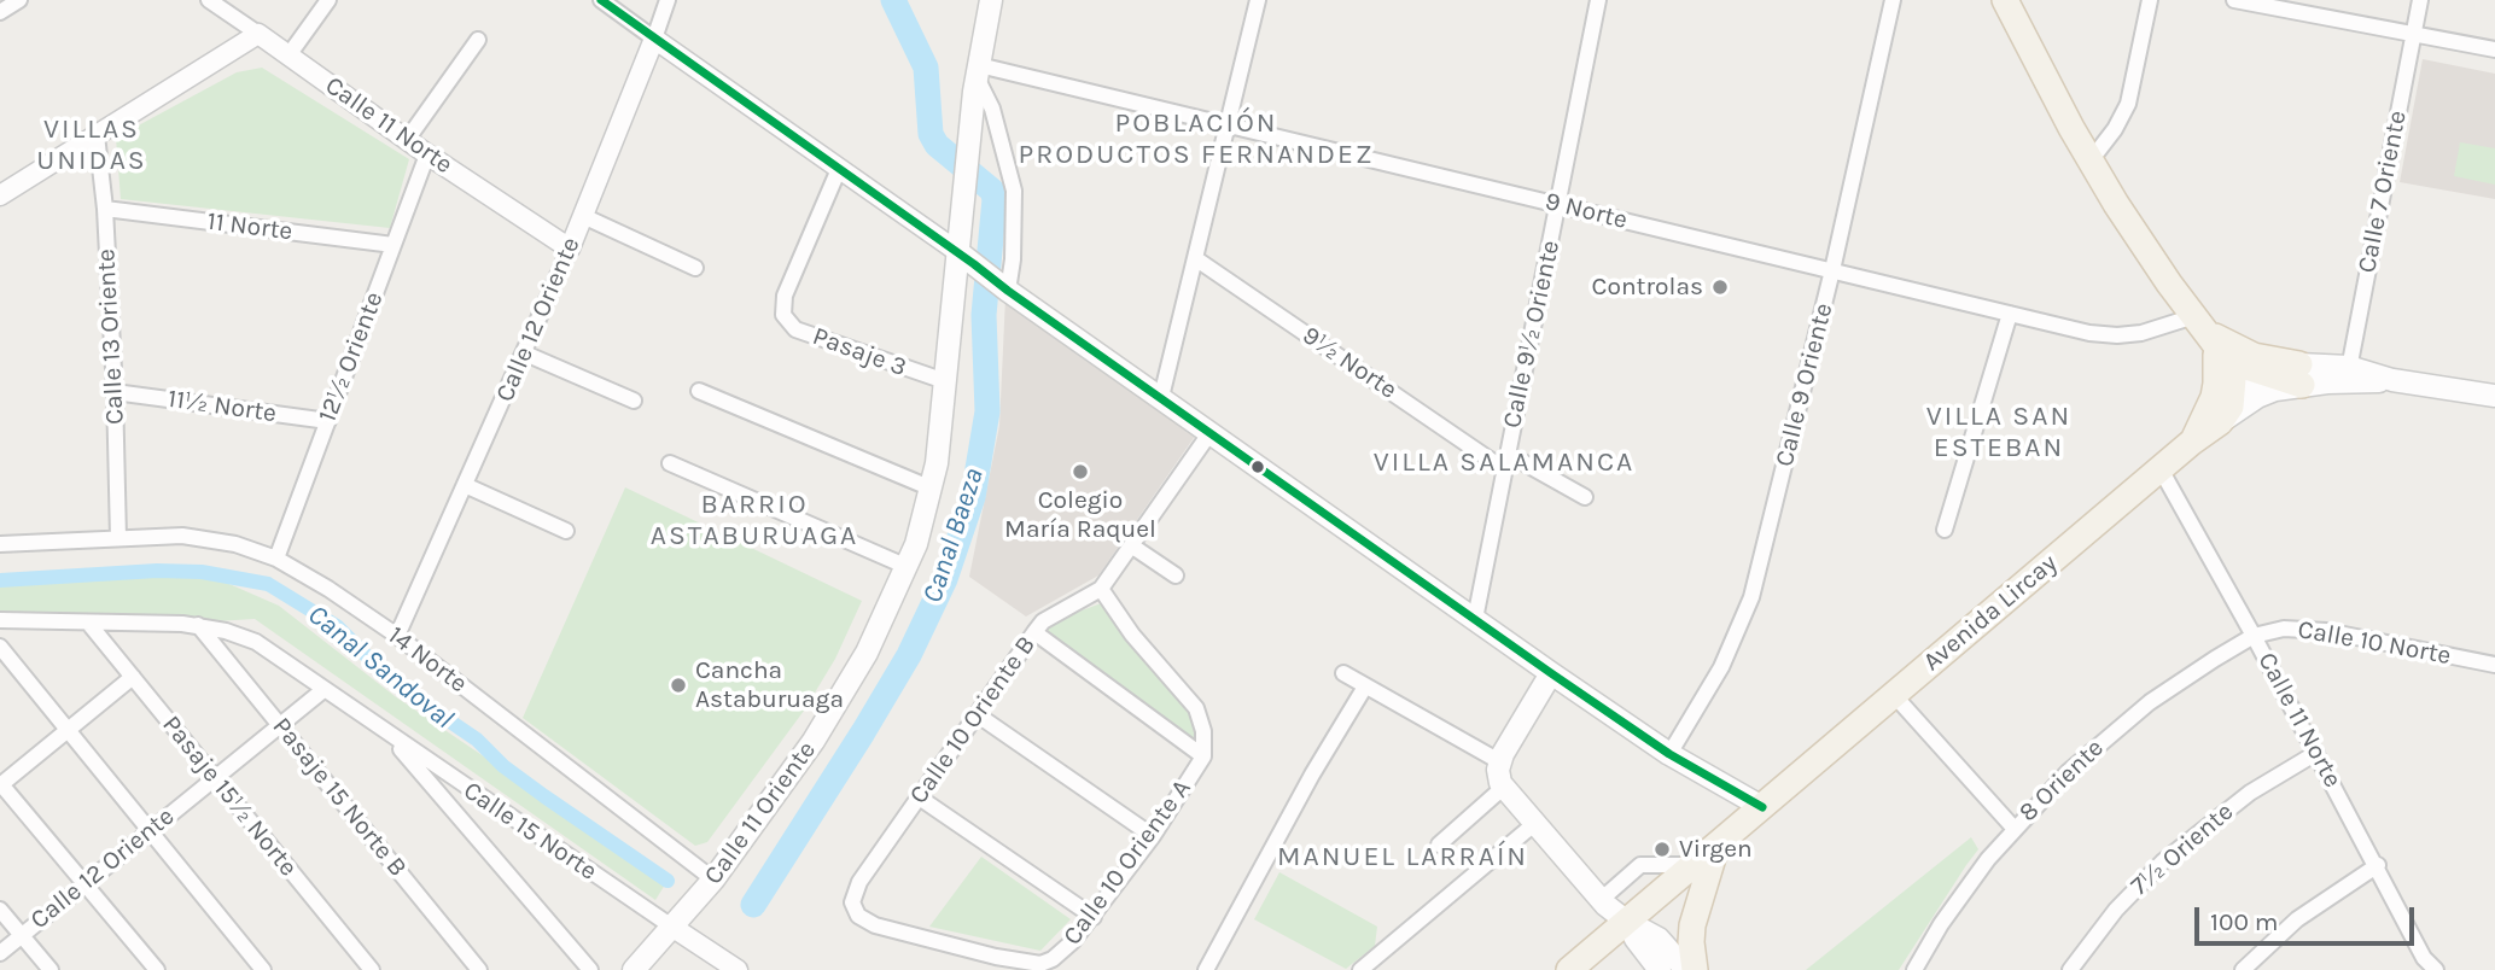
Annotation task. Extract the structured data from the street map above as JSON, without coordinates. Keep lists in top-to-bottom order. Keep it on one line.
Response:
{"streets":{"main road":["Avenida Lircay","Calle 11 Oriente"],"street":["Calle 11 Norte","Calle 7 Oriente","9 Norte","11 Norte","Calle 12 Oriente","Calle 9½ Oriente","Calle 13 Oriente","Pasaje 3","12½ Oriente","9½ Norte","Calle 9 Oriente","11½ Norte","Calle 10 Norte","14 Norte","Calle 10 Oriente B","8 Oriente","Pasaje 15½ Norte","Pasaje 15 Norte B","Calle 15 Norte","7½ Oriente","Calle 10 Oriente A"]},"crossings":[["Calle 11 Norte","Calle 12 Oriente"],["Calle 11 Norte","12½ Oriente"],["Calle 11 Norte","Avenida Lircay"],["Calle 11 Norte","Calle 10 Norte"],["Calle 11 Norte","8 Oriente"],["Calle 11 Norte","7½ Oriente"],["9 Norte","Calle 9½ Oriente"],["9 Norte","Calle 9 Oriente"],["9 Norte","Calle 11 Oriente"],["11 Norte","Calle 13 Oriente"],["11 Norte","12½ Oriente"],["Calle 12 Oriente","14 Norte"],["Calle 12 Oriente","Pasaje 15½ Norte"],["Calle 12 Oriente","Pasaje 15 Norte B"],["Calle 12 Oriente","Calle 15 Norte"],["Calle 9½ Oriente","9½ Norte"],["Calle 13 Oriente","11½ Norte"],["Calle 13 Oriente","14 Norte"],["Pasaje 3","Calle 11 Oriente"],["12½ Oriente","11½ Norte"],["12½ Oriente","14 Norte"],["Calle 10 Norte","8 Oriente"],["14 Norte","Calle 11 Oriente"],["Calle 10 Oriente B","Calle 10 Oriente A"],["Pasaje 15½ Norte","Calle 15 Norte"],["Pasaje 15 Norte B","Calle 15 Norte"],["Calle 11 Oriente","Calle 15 Norte"]],"districts":["POBLACIÓN PRODUCTOS FERNANDEZ","VILLAS UNIDAS","VILLA SAN ESTEBAN","VILLA SALAMANCA","BARRIO ASTABURUAGA","MANUEL LARRAÍN"],"water":["Canal Baeza","Canal Sandoval"],"places":["Controlas","Colegio María Raquel","Cancha Astaburuaga","Virgen"],"scale_bar":"100 m"}
